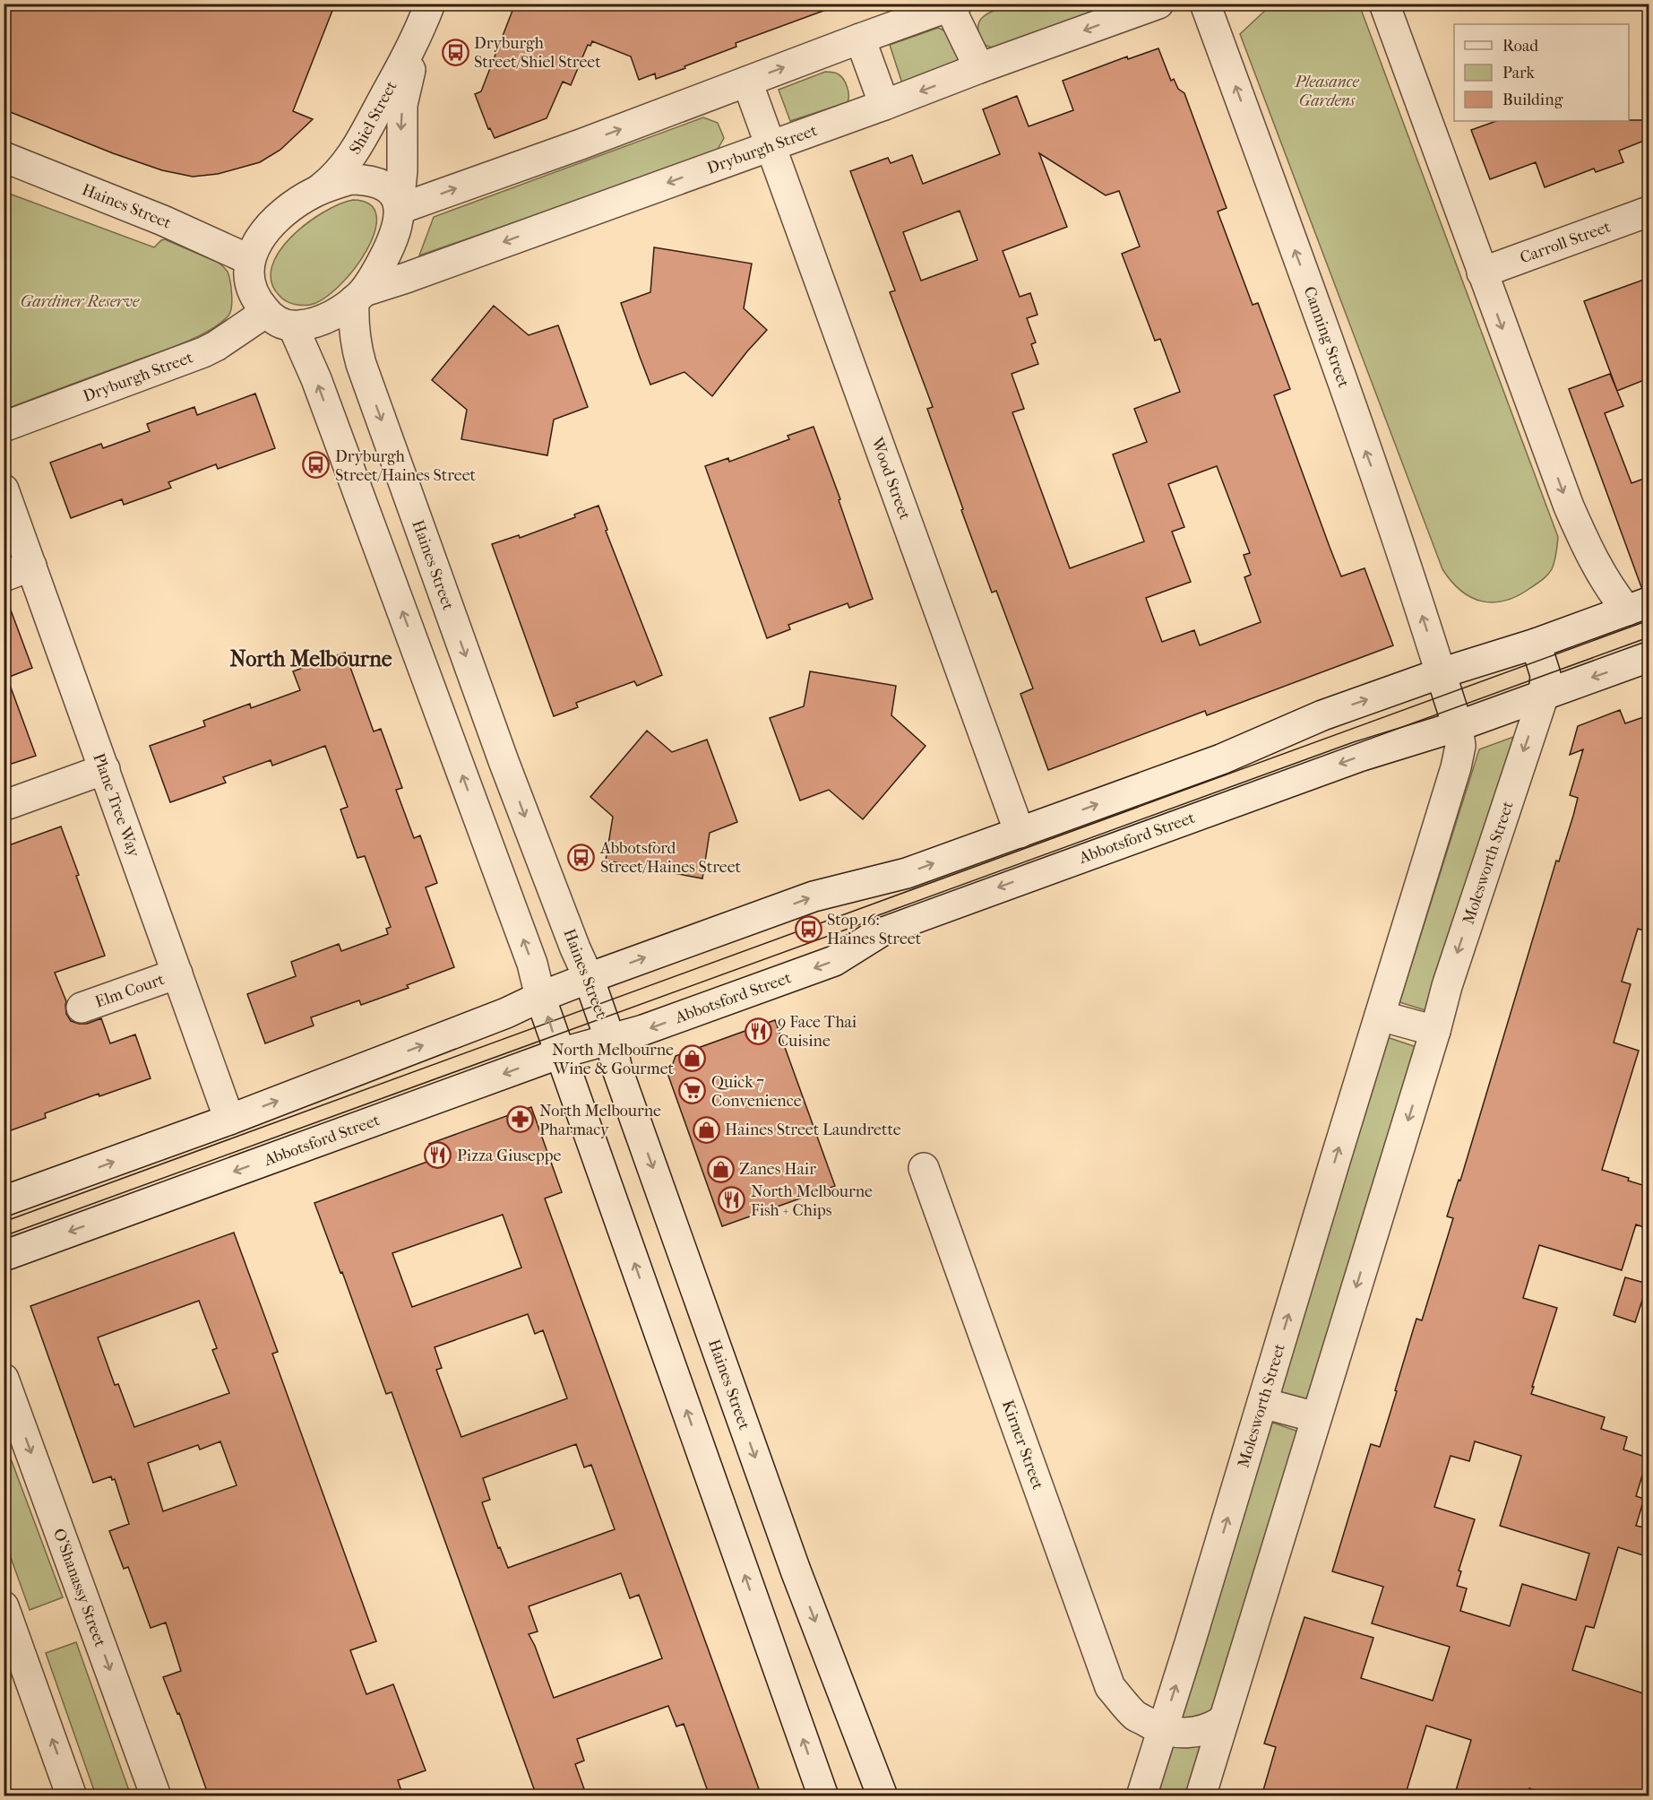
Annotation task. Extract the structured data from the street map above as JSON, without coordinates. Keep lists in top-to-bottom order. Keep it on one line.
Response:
{"streets":{"street":["Shiel Street","Dryburgh Street","Haines Street","Carroll Street","Canning Street","Wood Street","Plane Tree Way","Abbotsford Street","Molesworth Street","Elm Court","Kirner Street","O'Shanassy Street"]},"crossings":[["Shiel Street","Dryburgh Street"],["Shiel Street","Haines Street"],["Dryburgh Street","Haines Street"],["Dryburgh Street","Wood Street"],["Haines Street","Abbotsford Street"],["Wood Street","Abbotsford Street"],["Plane Tree Way","Elm Court"],["Abbotsford Street","Molesworth Street"],["Molesworth Street","Kirner Street"]],"one_way":["Shiel Street"],"districts":["North Melbourne"],"parks":["Pleasance Gardens","Gardiner Reserve"],"places":{"bus stop":["Dryburgh Street/Shiel Street","Dryburgh Street/Haines Street","Abbotsford Street/Haines Street","Stop 16: Haines Street"],"restaurant":["9 Face Thai Cuisine","Pizza Giuseppe","North Melbourne Fish + Chips"],"shop":["North Melbourne Wine & Gourmet","Haines Street Laundrette","Zanes Hair"],"supermarket":["Quick 7 Convenience"],"pharmacy":["North Melbourne Pharmacy"]},"legend":["Road","Park","Building"]}
